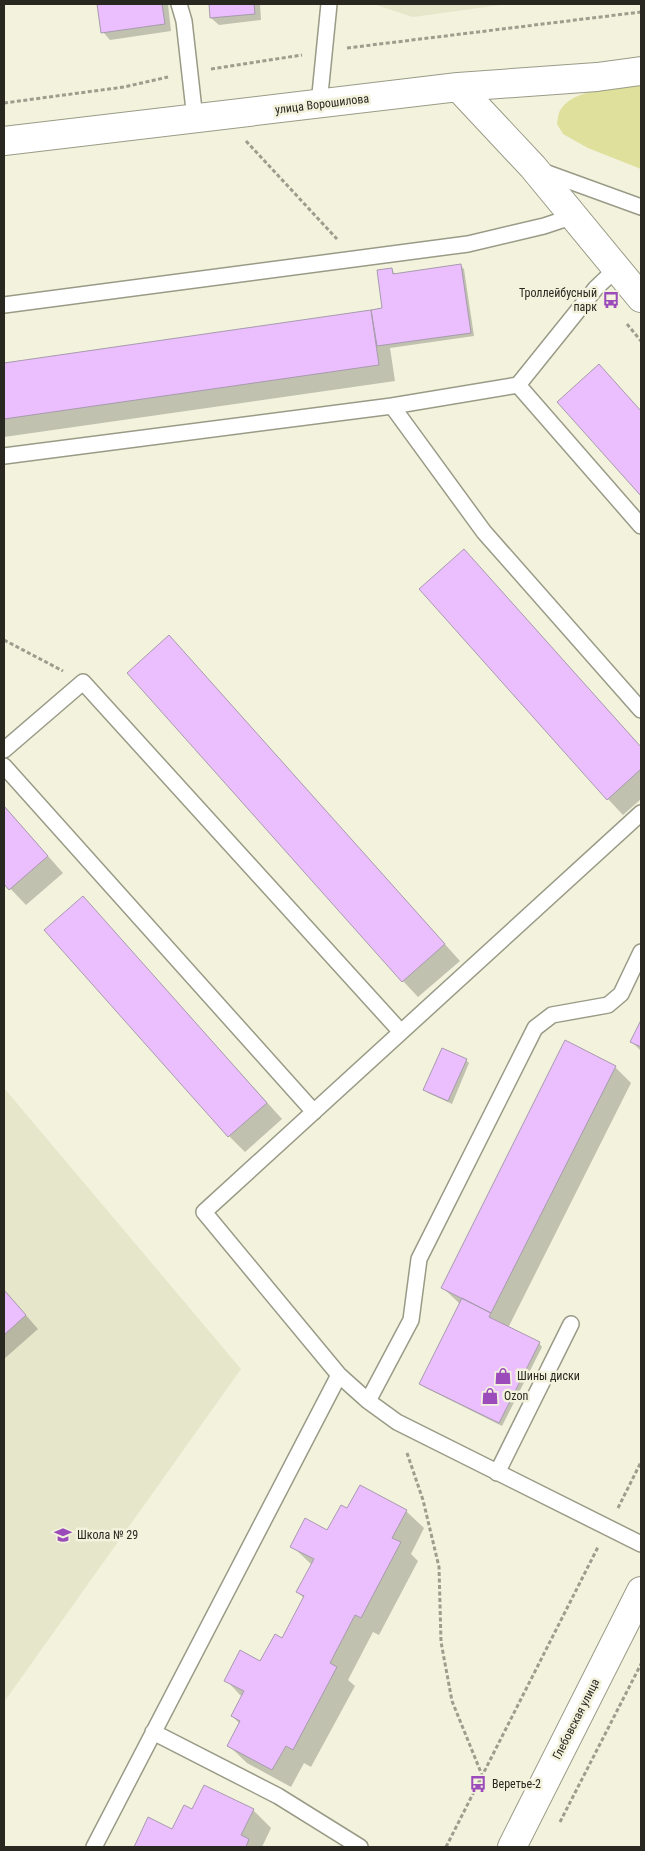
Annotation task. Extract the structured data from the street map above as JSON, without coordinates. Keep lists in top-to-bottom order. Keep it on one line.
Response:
{"streets":{"main road":["улица Ворошилова","Глебовская улица"]},"places":{"bus stop":["Троллейбусный парк","Веретье-2"],"shop":["Шины диски","Ozon"],"school or university":["Школа № 29"]}}
